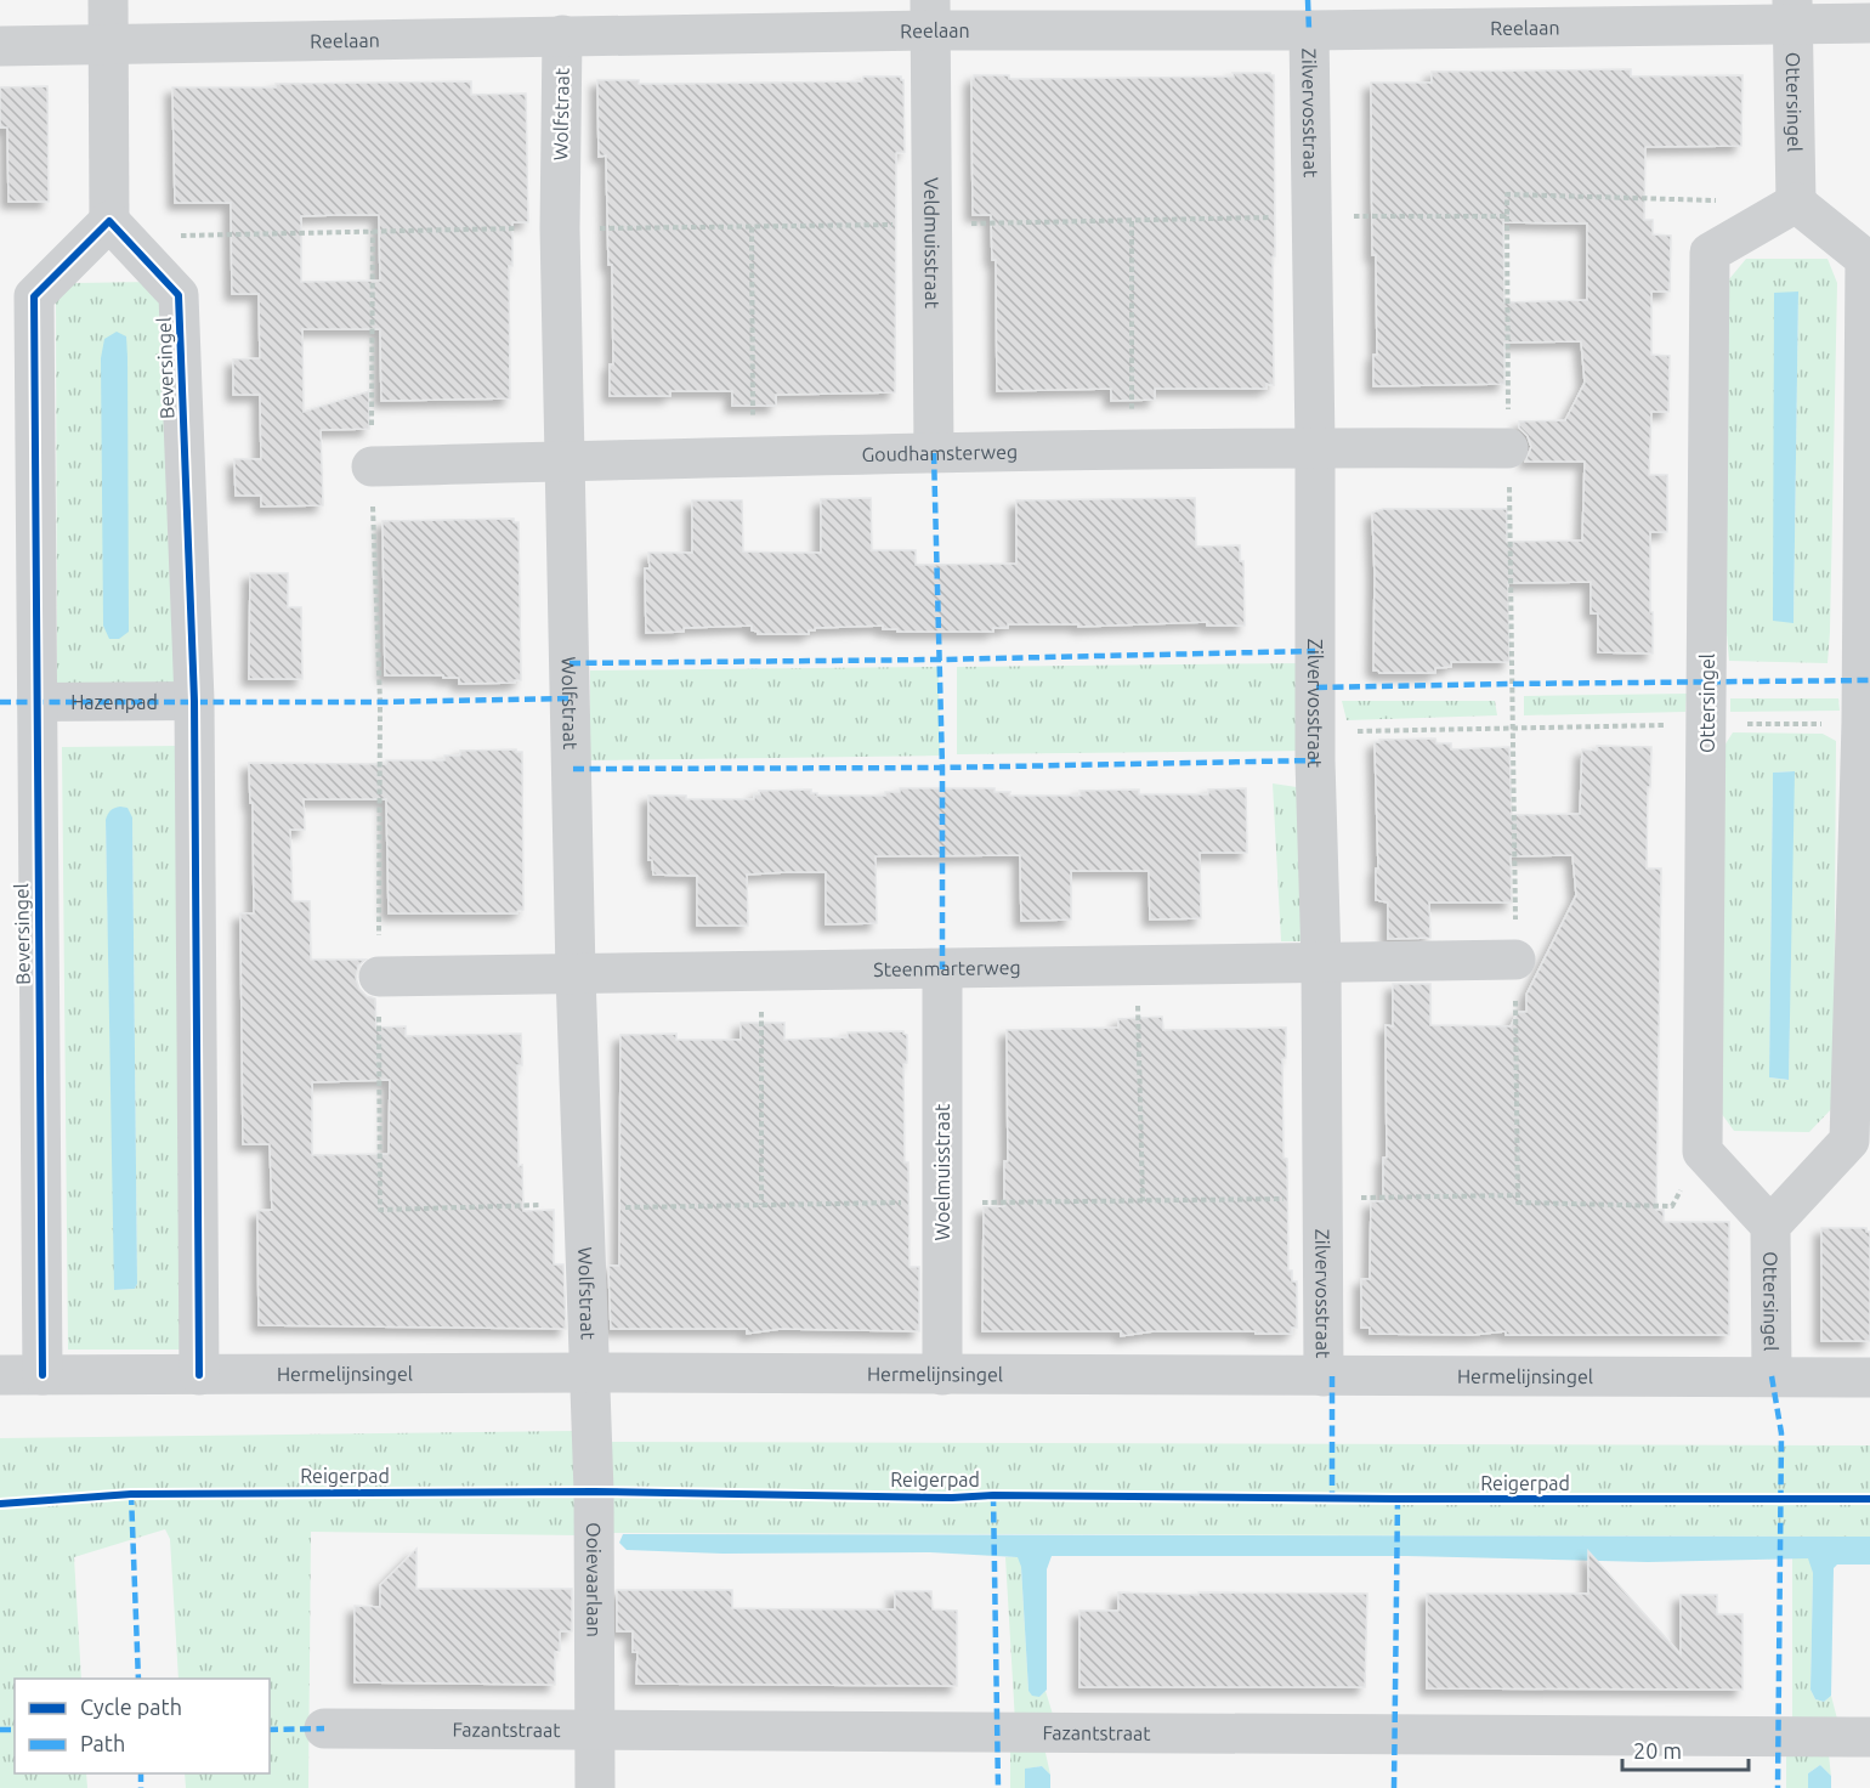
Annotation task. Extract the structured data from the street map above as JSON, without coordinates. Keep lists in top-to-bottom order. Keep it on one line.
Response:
{"streets":{"street":["Reelaan","Ottersingel","Zilvervosstraat","Wolfstraat","Veldmuisstraat","Beversingel","Goudhamsterweg","Hazenpad","Steenmarterweg","Woelmuisstraat","Hermelijnsingel","Ooievaarlaan","Fazantstraat"],"cycle path":["Reigerpad"]},"crossings":[["Reelaan","Ottersingel"],["Reelaan","Zilvervosstraat"],["Reelaan","Wolfstraat"],["Reelaan","Veldmuisstraat"],["Ottersingel","Hermelijnsingel"],["Zilvervosstraat","Goudhamsterweg"],["Zilvervosstraat","Steenmarterweg"],["Zilvervosstraat","Hermelijnsingel"],["Wolfstraat","Goudhamsterweg"],["Wolfstraat","Steenmarterweg"],["Wolfstraat","Hermelijnsingel"],["Wolfstraat","Ooievaarlaan"],["Veldmuisstraat","Goudhamsterweg"],["Beversingel","Hazenpad"],["Beversingel","Hermelijnsingel"],["Steenmarterweg","Woelmuisstraat"],["Woelmuisstraat","Hermelijnsingel"],["Hermelijnsingel","Ooievaarlaan"],["Ooievaarlaan","Fazantstraat"]],"legend":["Cycle path","Path"],"scale_bar":"20 m"}
